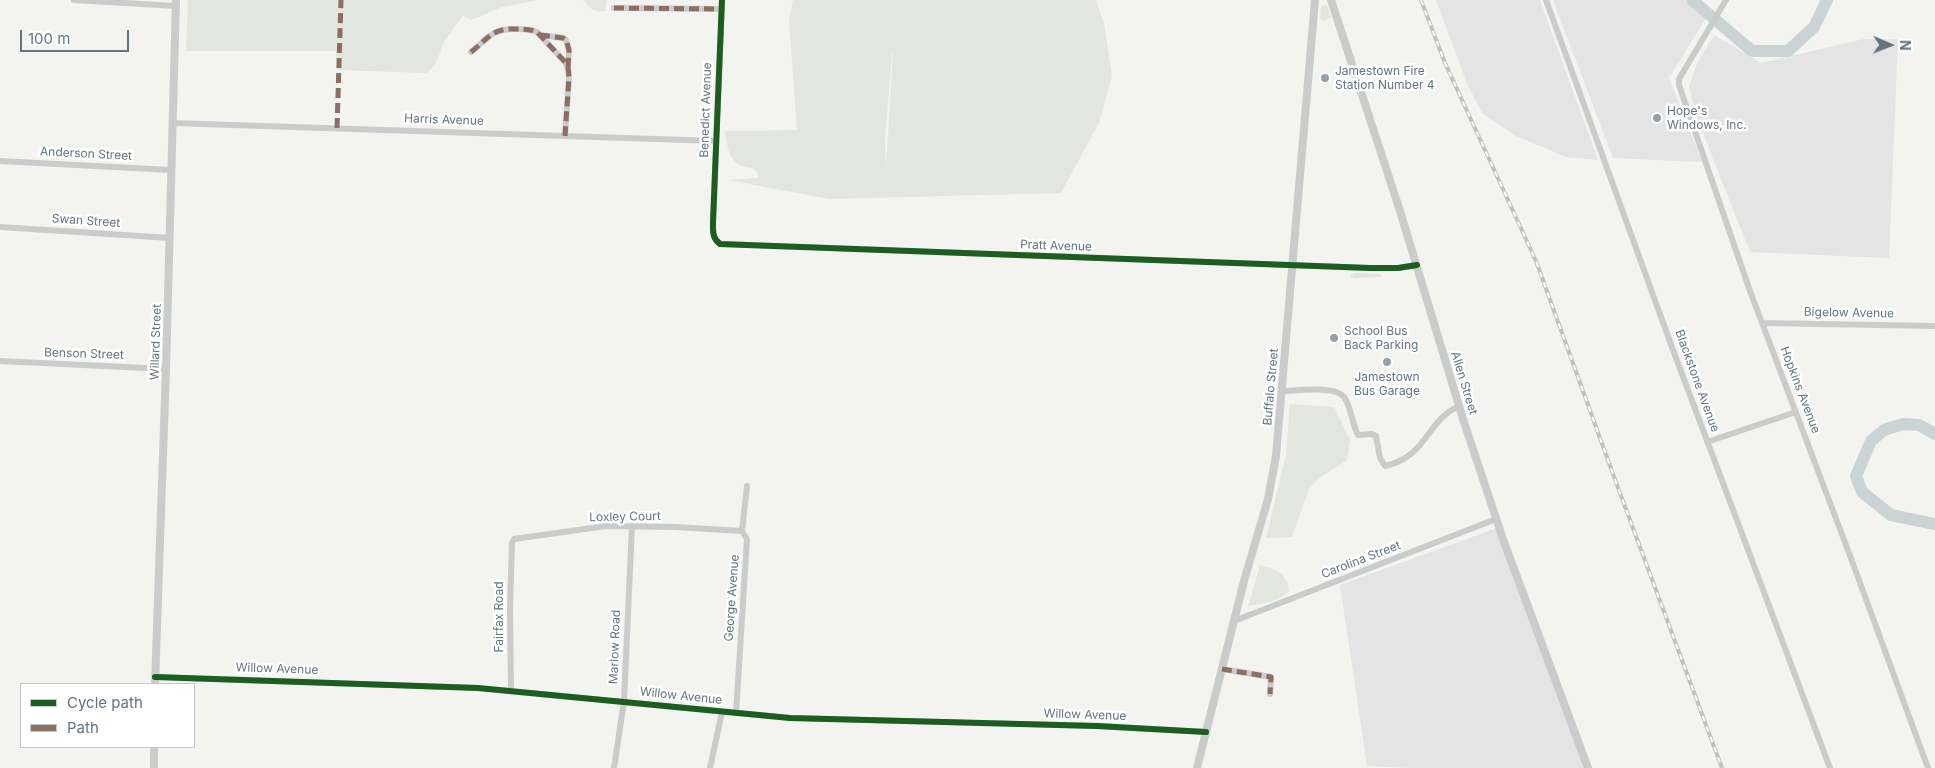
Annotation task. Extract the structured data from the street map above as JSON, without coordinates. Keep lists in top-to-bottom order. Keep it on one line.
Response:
{"streets":{"street":["Benedict Avenue","Harris Avenue","Anderson Street","Swan Street","Pratt Avenue","Bigelow Avenue","Willard Street","Benson Street","Blackstone Avenue","Allen Street","Buffalo Street","Hopkins Avenue","Loxley Court","Carolina Street","George Avenue","Fairfax Road","Marlow Road","Willow Avenue"]},"crossings":[["Benedict Avenue","Harris Avenue"],["Benedict Avenue","Pratt Avenue"],["Harris Avenue","Willard Street"],["Anderson Street","Willard Street"],["Swan Street","Willard Street"],["Pratt Avenue","Allen Street"],["Pratt Avenue","Buffalo Street"],["Bigelow Avenue","Hopkins Avenue"],["Willard Street","Benson Street"],["Willard Street","Willow Avenue"],["Allen Street","Carolina Street"],["Buffalo Street","Carolina Street"],["Buffalo Street","Willow Avenue"],["Loxley Court","George Avenue"],["Loxley Court","Fairfax Road"],["Loxley Court","Marlow Road"],["George Avenue","Willow Avenue"],["Fairfax Road","Willow Avenue"],["Marlow Road","Willow Avenue"]],"places":["Jamestown Fire Station Number 4","Hope's Windows, Inc.","School Bus Back Parking","Jamestown Bus Garage"],"legend":["Cycle path","Path"],"scale_bar":"100 m","north":"right"}
